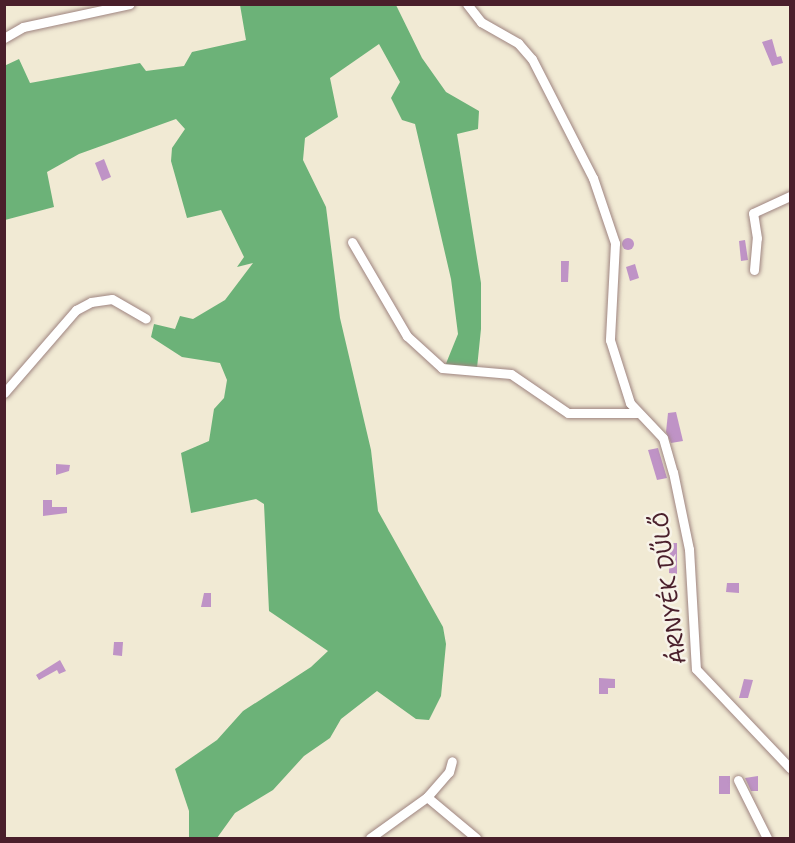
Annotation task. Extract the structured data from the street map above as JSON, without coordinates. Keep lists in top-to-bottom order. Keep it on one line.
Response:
{"streets":{"street":["ÁRNYÉK DŰLŐ"]}}
